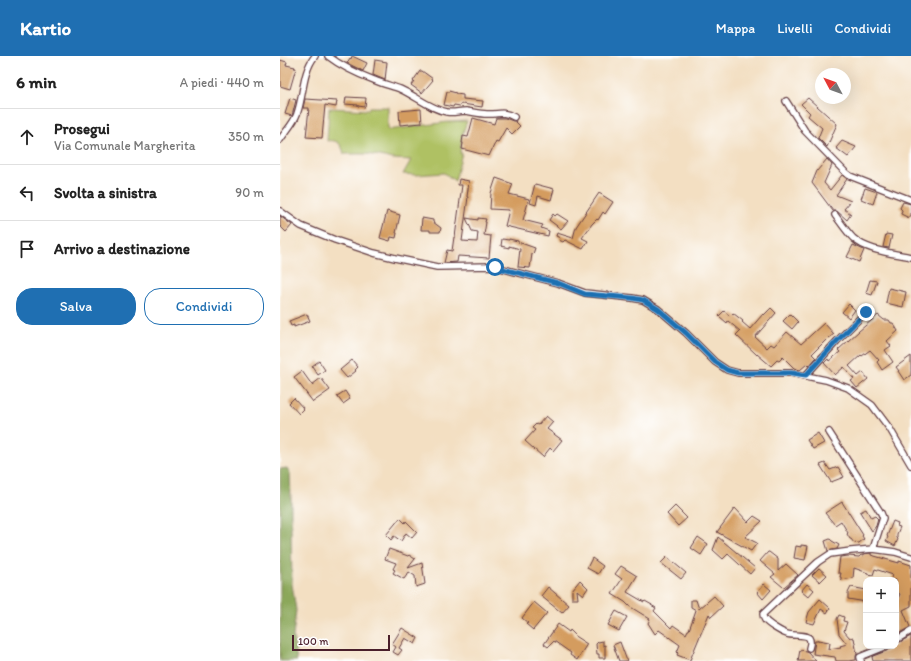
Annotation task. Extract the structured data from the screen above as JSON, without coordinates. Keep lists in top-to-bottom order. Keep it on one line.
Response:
{"scale_bar":"100 m","north":"top left","page":{"header":"Kartio","nav":["Mappa","Livelli","Condividi"],"heading":["6 min","A piedi · 440 m"],"list":[["Prosegui","Via Comunale Margherita","350 m"],["Svolta a sinistra","90 m"],"Arrivo a destinazione"],"buttons":["Salva","Condividi"],"map_buttons":["+","−"],"scale":"100 m"}}
